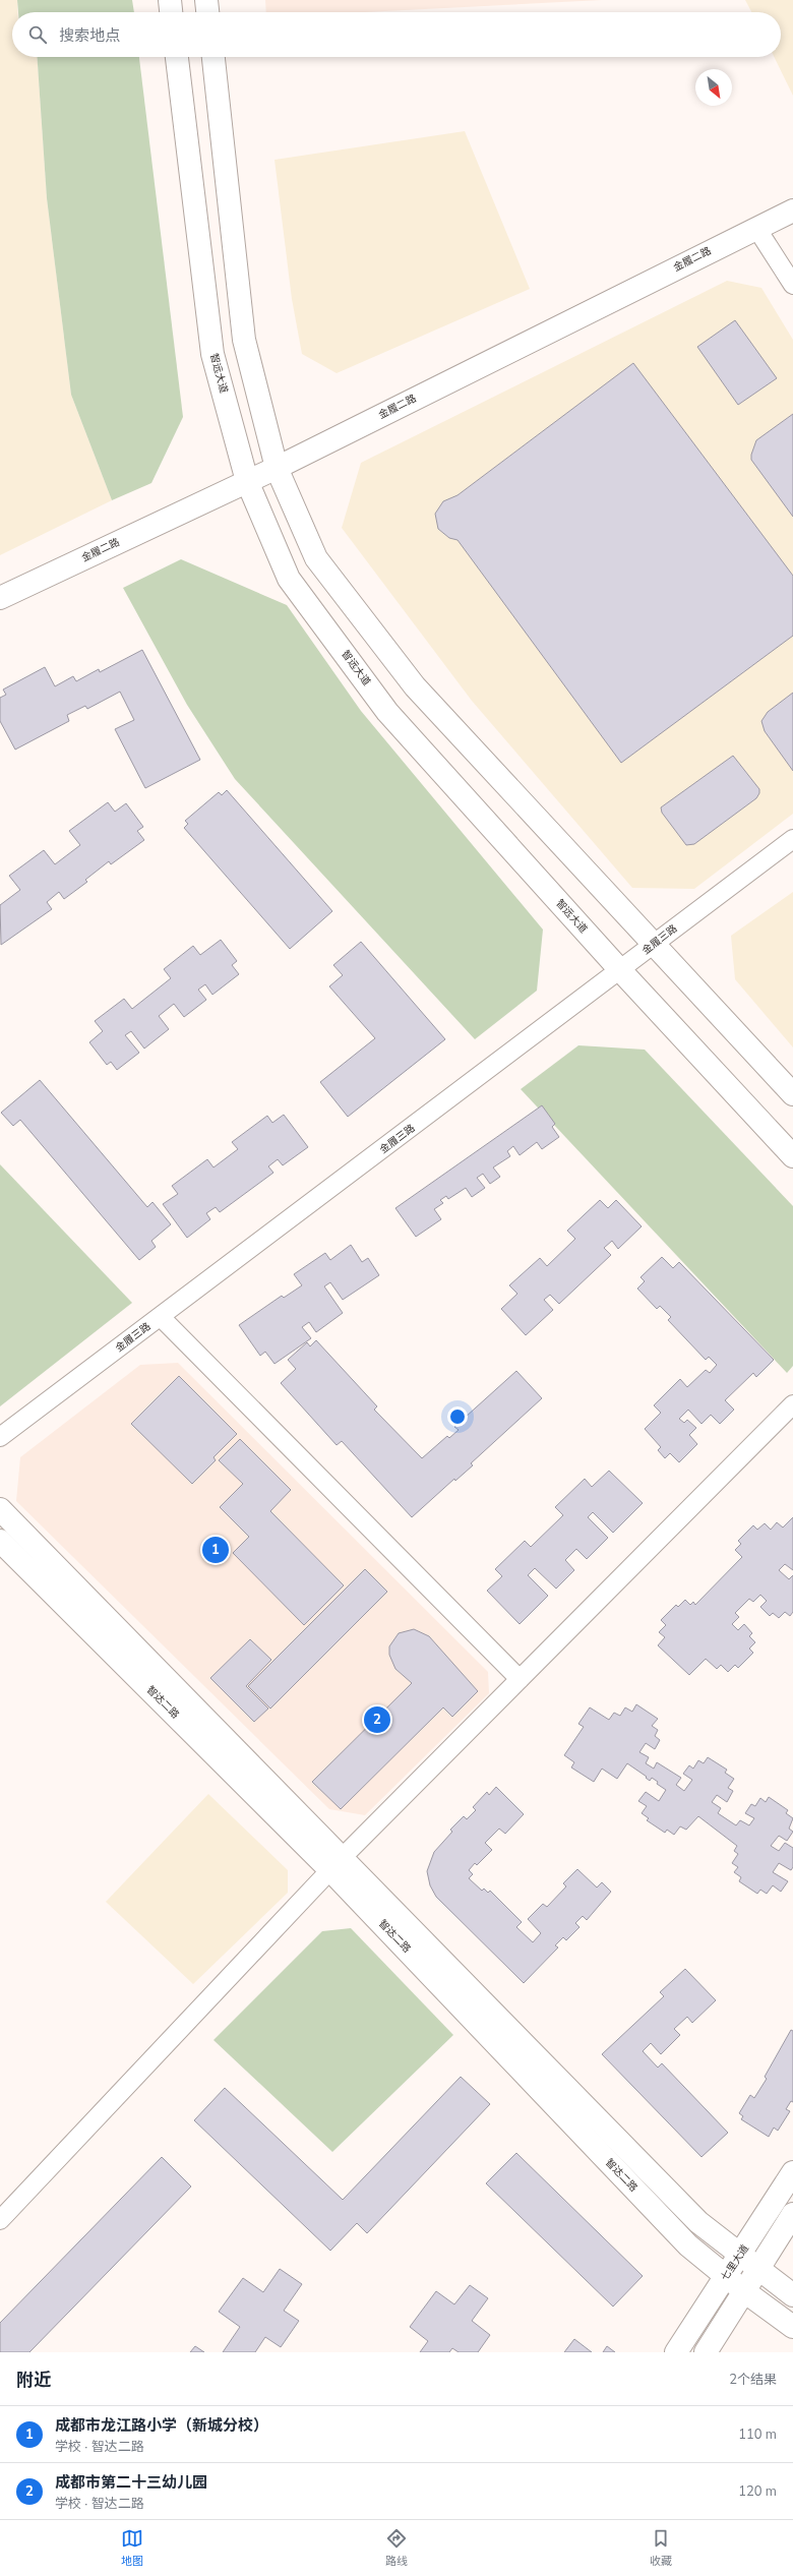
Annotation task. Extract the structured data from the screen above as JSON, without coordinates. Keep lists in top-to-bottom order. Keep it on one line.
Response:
{"streets":{"street":["金履二路","智远大道","金履三路","智达二路","七里大道"]},"crossings":[["金履二路","智远大道"],["智远大道","金履三路"],["智达二路","七里大道"]],"north":"bottom right","page":{"search":"搜索地点","pins":["1","2"],"heading":["附近","2个结果"],"list":[{"mark":"1","name":"成都市龙江路小学（新城分校）","note":"学校 · 智达二路","value":"110 m"},{"mark":"2","name":"成都市第二十三幼儿园","note":"学校 · 智达二路","value":"120 m"}],"nav":["地图","路线","收藏"]}}
